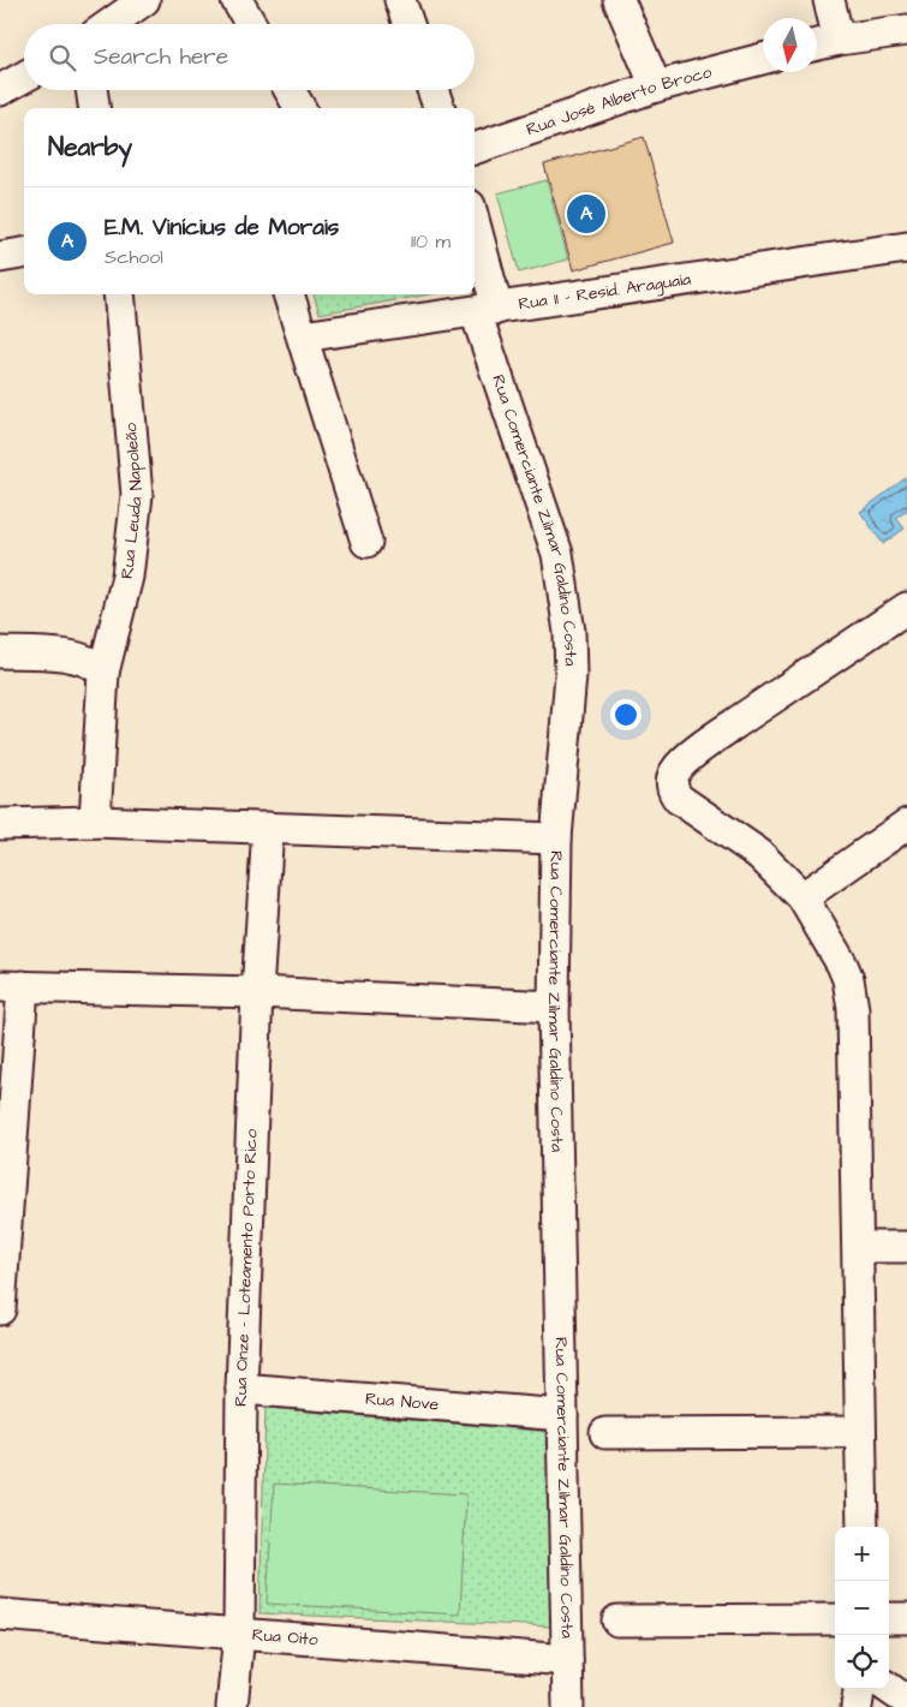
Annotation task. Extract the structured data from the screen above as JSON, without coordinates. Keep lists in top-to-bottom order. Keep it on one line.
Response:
{"streets":{"street":["Rua José Alberto Broco","Rua 11 - Resid. Araguaia","Rua Leuda Napoleão","Rua Comerciante Zilmar Galdino Costa","Rua Onze - Loteamento Porto Rico","Rua Nove","Rua Oito"]},"crossings":[["Rua 11 - Resid. Araguaia","Rua Comerciante Zilmar Galdino Costa"],["Rua Comerciante Zilmar Galdino Costa","Rua Nove"],["Rua Comerciante Zilmar Galdino Costa","Rua Oito"],["Rua Onze - Loteamento Porto Rico","Rua Nove"],["Rua Onze - Loteamento Porto Rico","Rua Oito"]],"north":"bottom","page":{"search":"Search here","heading":"Nearby","list":[{"mark":"A","name":"E.M. Vinícius de Morais","note":"School","value":"110 m"}],"pins":"A","map_buttons":["+","−"]}}
